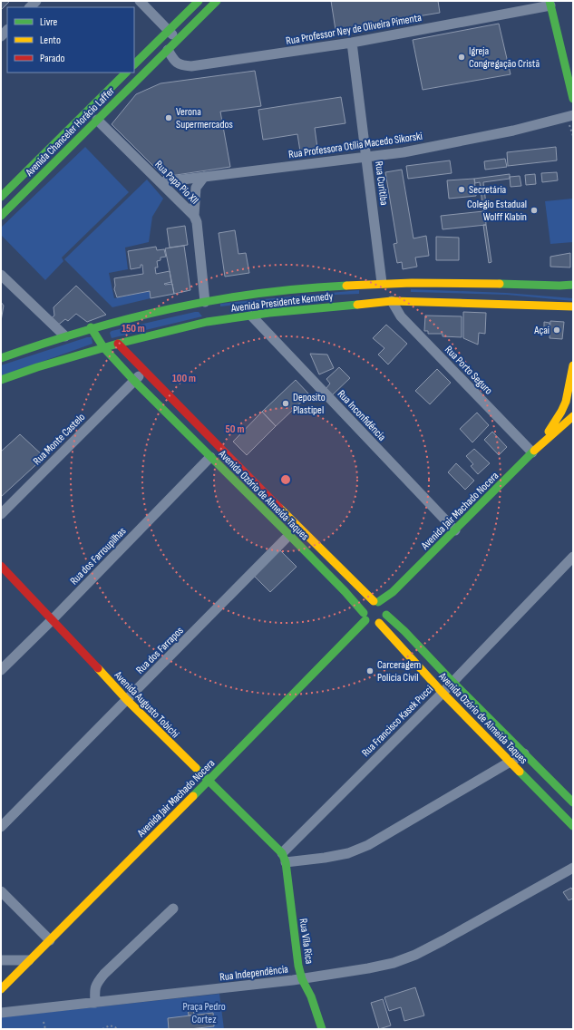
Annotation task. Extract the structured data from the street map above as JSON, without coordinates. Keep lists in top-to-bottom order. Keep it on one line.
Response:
{"streets":{"street":["Rua Professor Ney de Oliveira Pimenta","Avenida Chanceler Horácio Laffer","Rua Professora Otília Macedo Sikorski","Rua Papa Pio XII","Rua Curitiba","Avenida Presidente Kennedy","Rua Porto Seguro","Rua Inconfidência","Rua Monte Castelo","Avenida Ozório de Almeida Taques","Avenida Jair Machado Nocera","Rua dos Farroupilhas","Rua dos Farrapos","Avenida Augusto Tobichi","Rua Francisco Kasek Pucci","Rua Vila Rica","Rua Independência"]},"crossings":[["Rua Professor Ney de Oliveira Pimenta","Avenida Chanceler Horácio Laffer"],["Rua Professor Ney de Oliveira Pimenta","Rua Curitiba"],["Avenida Chanceler Horácio Laffer","Rua Papa Pio XII"],["Rua Professora Otília Macedo Sikorski","Rua Papa Pio XII"],["Rua Professora Otília Macedo Sikorski","Rua Curitiba"],["Rua Papa Pio XII","Avenida Presidente Kennedy"],["Rua Curitiba","Avenida Presidente Kennedy"],["Avenida Presidente Kennedy","Rua Porto Seguro"],["Avenida Presidente Kennedy","Rua Inconfidência"],["Avenida Presidente Kennedy","Avenida Ozório de Almeida Taques"],["Rua Porto Seguro","Avenida Jair Machado Nocera"],["Rua Inconfidência","Avenida Jair Machado Nocera"],["Rua Monte Castelo","Avenida Ozório de Almeida Taques"],["Avenida Ozório de Almeida Taques","Avenida Jair Machado Nocera"],["Avenida Ozório de Almeida Taques","Rua dos Farroupilhas"],["Avenida Ozório de Almeida Taques","Rua dos Farrapos"],["Avenida Ozório de Almeida Taques","Rua Francisco Kasek Pucci"],["Avenida Jair Machado Nocera","Avenida Augusto Tobichi"],["Rua dos Farroupilhas","Avenida Augusto Tobichi"],["Rua dos Farrapos","Avenida Augusto Tobichi"],["Avenida Augusto Tobichi","Rua Francisco Kasek Pucci"],["Avenida Augusto Tobichi","Rua Vila Rica"],["Rua Francisco Kasek Pucci","Rua Vila Rica"],["Rua Vila Rica","Rua Independência"]],"parks":["Praça Pedro Cortez"],"places":["Igreja Congregação Cristã","Verona Supermercados","Secretária","Colegio Estadual Wolff Klabin","Açai","Deposito Plastipel","Carceragem Policia Civil"],"legend":["Livre","Lento","Parado"],"rings":["150 m","100 m","50 m"]}
